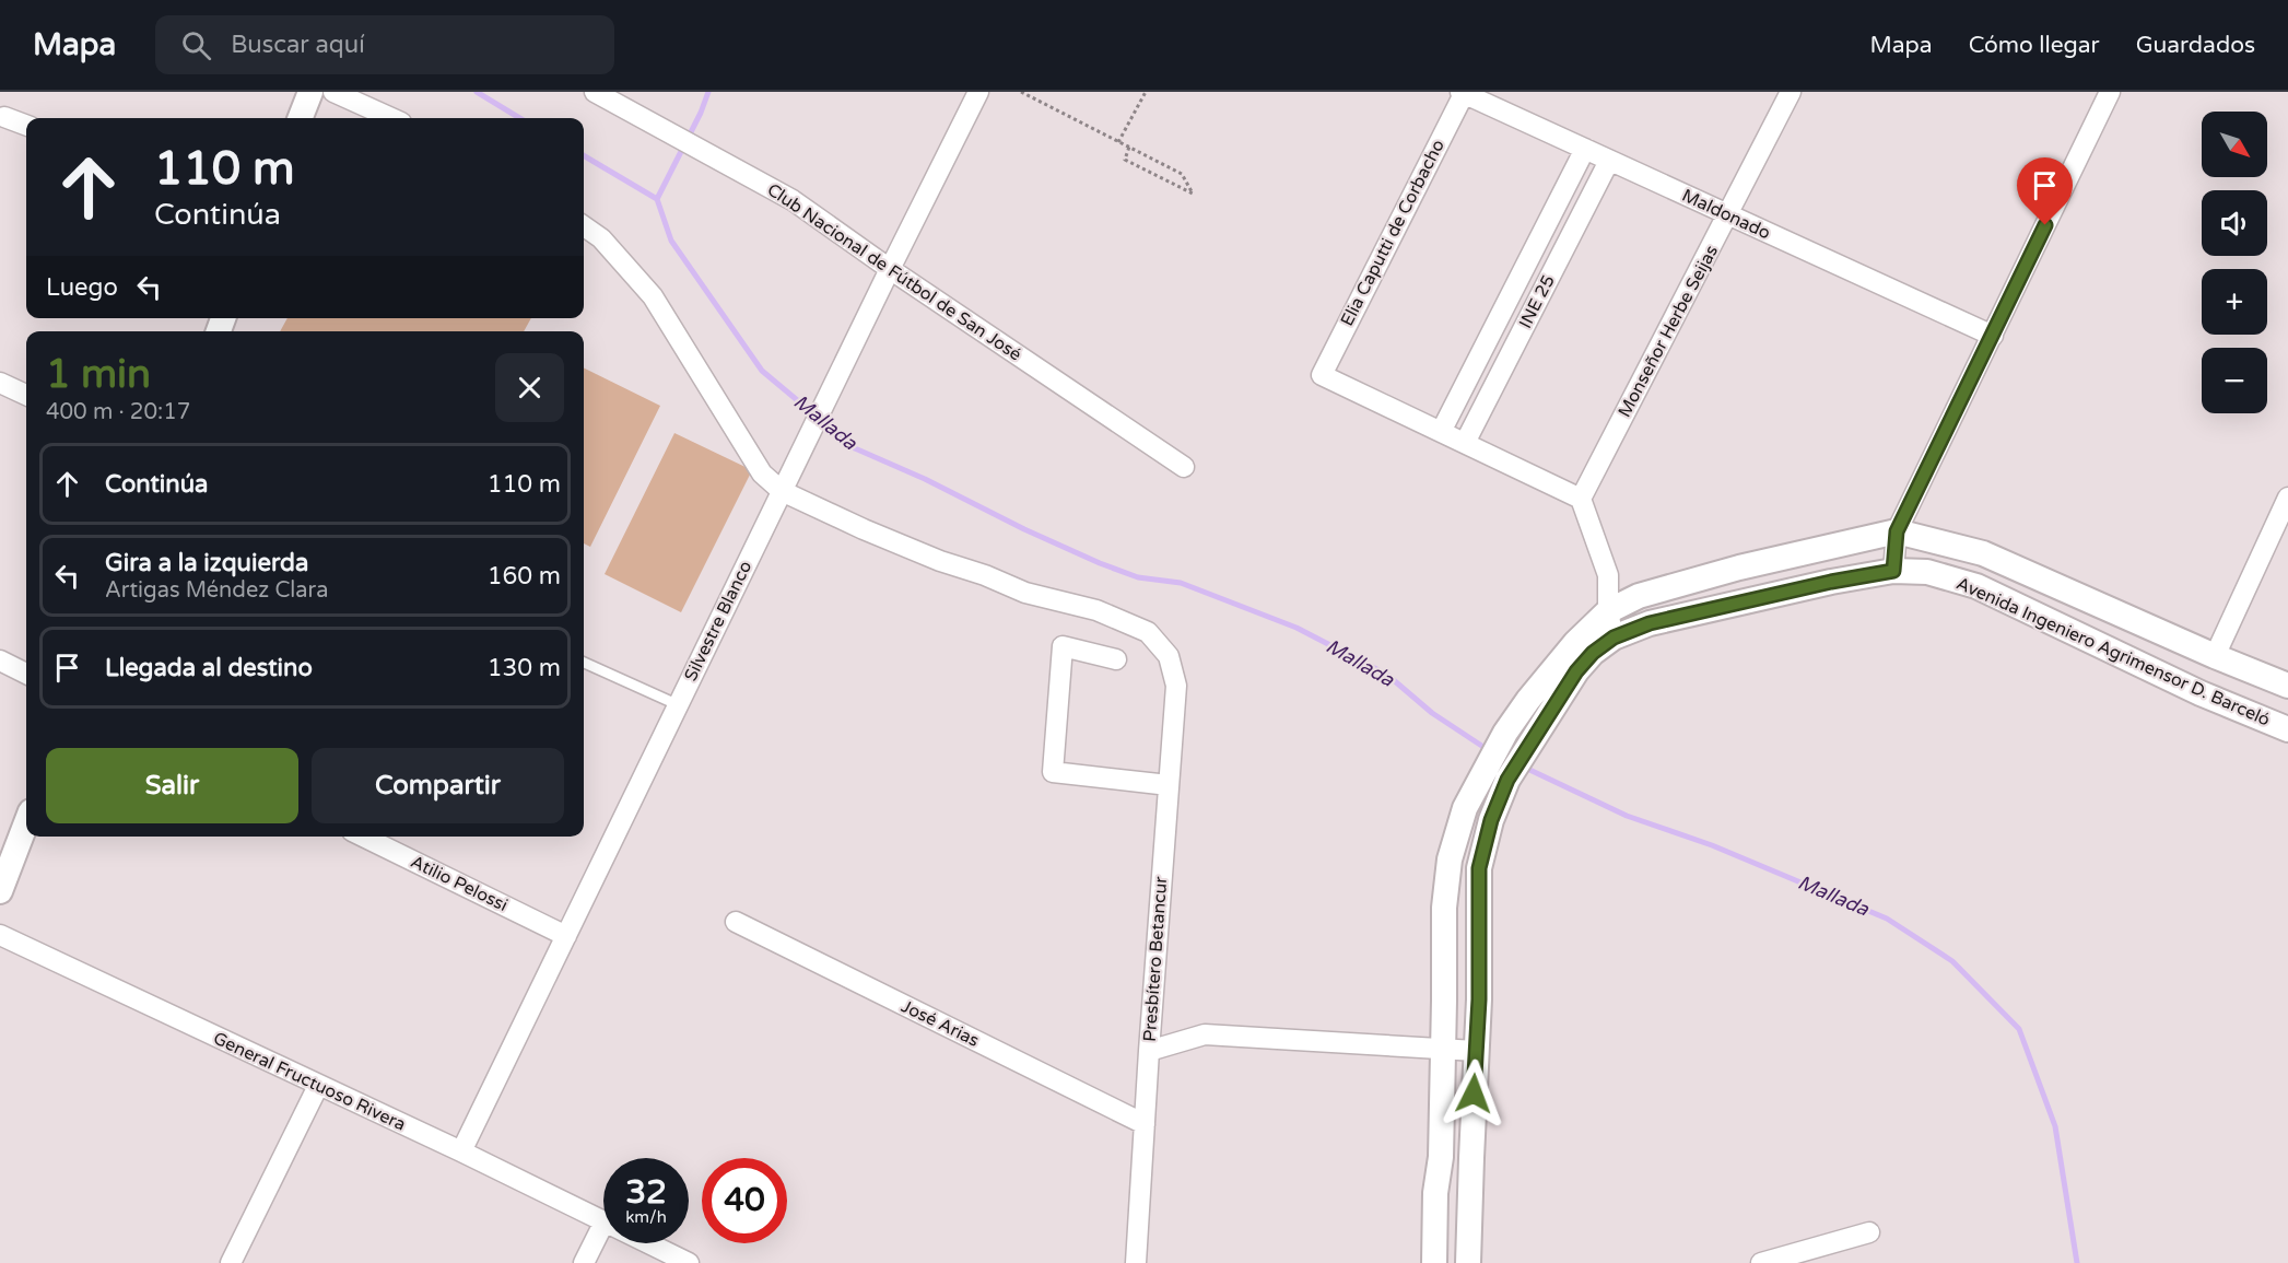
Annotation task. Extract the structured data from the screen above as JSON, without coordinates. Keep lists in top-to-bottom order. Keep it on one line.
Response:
{"streets":{"street":["Maldonado","Elia Caputti de Corbacho","Club Nacional de Fútbol de San José","INE 25","Monseñor Herbe Seijas","Silvestre Blanco","Avenida Ingeniero Agrimensor D. Barceló","Atilio Pelossi","Presbítero Betancur","José Arias","General Fructuoso Rivera"]},"crossings":[["Maldonado","Elia Caputti de Corbacho"],["Maldonado","INE 25"],["Maldonado","Monseñor Herbe Seijas"],["Elia Caputti de Corbacho","INE 25"],["Club Nacional de Fútbol de San José","Silvestre Blanco"],["Silvestre Blanco","Atilio Pelossi"],["Silvestre Blanco","Presbítero Betancur"],["Silvestre Blanco","General Fructuoso Rivera"],["Presbítero Betancur","José Arias"]],"water":["Mallada"],"north":"bottom right","page":{"header":"Mapa","search":"Buscar aquí","nav":["Mapa","Cómo llegar","Guardados"],"map_buttons":["+","−"],"turn":["110 m","Continúa"],"then":"Luego","heading":["1 min","400 m · 20:17"],"list":[{"name":"Continúa","value":"110 m"},{"name":"Gira a la izquierda","note":"Artigas Méndez Clara","value":"160 m"},{"name":"Llegada al destino","value":"130 m"}],"buttons":["Salir","Compartir"],"speed":"32 km/h","limit":"40"}}
